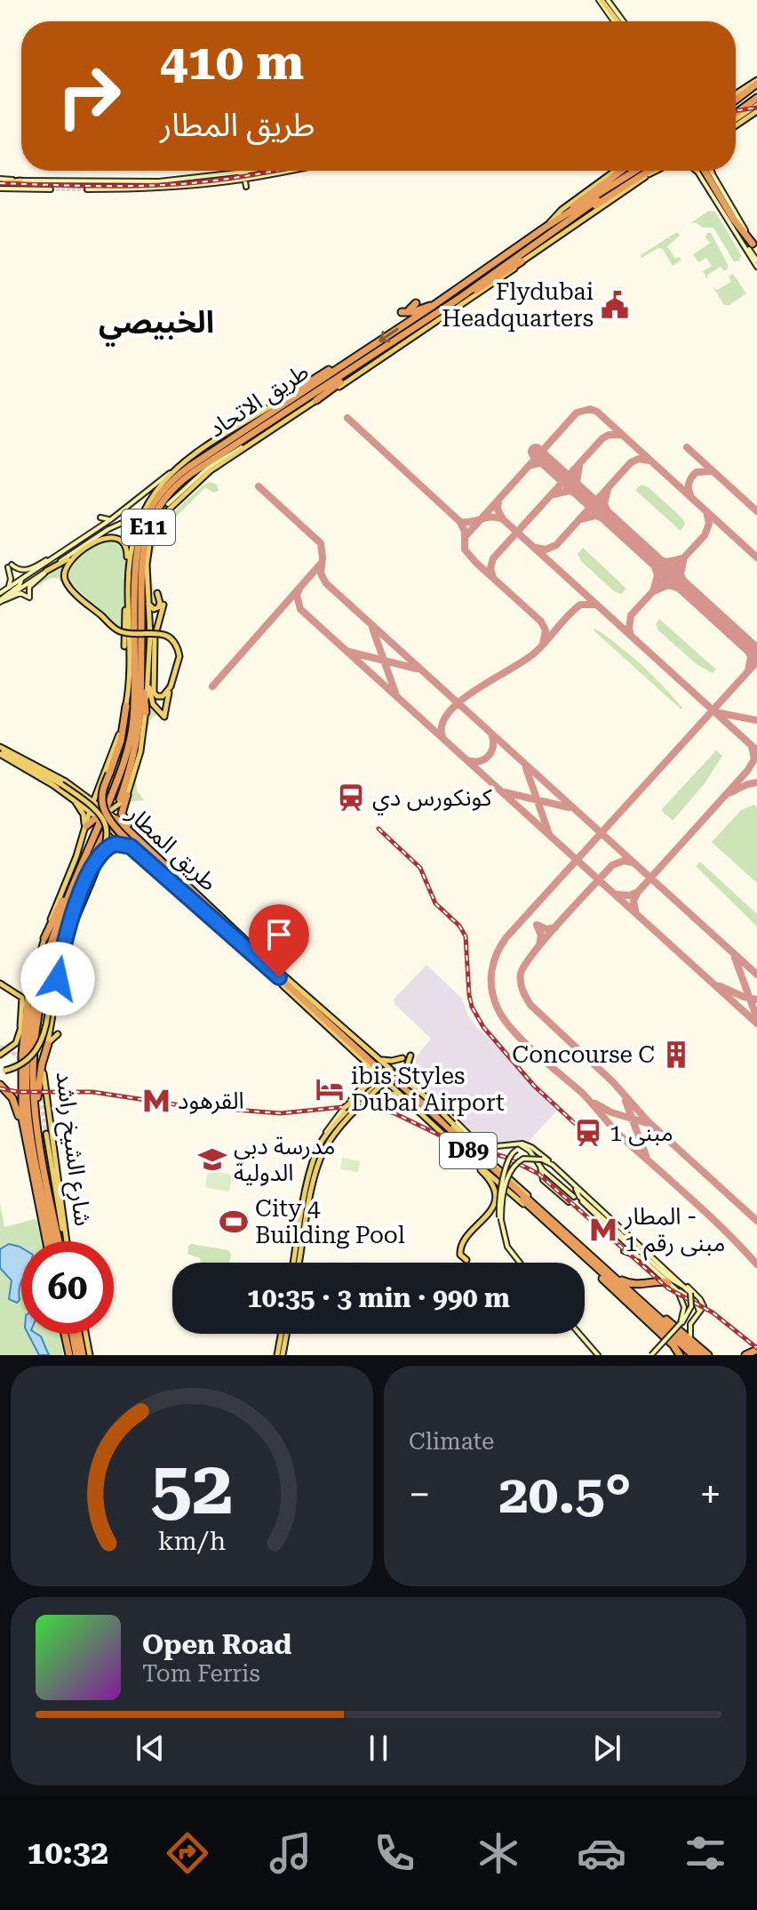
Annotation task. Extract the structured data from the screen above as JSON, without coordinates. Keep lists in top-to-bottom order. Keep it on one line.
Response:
{"streets":{"highway":["طريق الاتحاد","E11","طريق المطار","D89"],"main road":["شارع الشيخ راشد"]},"crossings":[["طريق الاتحاد","طريق المطار"]],"districts":["الخبيصي"],"places":{"public building":["Flydubai Headquarters"],"station":["كونكورس دي","مبنى 1"],"building":["Concourse C"],"hotel":["ibis Styles Dubai Airport"],"metro station":["القرهود","المطار - مبنى رقم 1"],"school or university":["مدرسة دبي الدولية"],"sports":["City 4 Building Pool"]},"page":{"turn":["410 m","طريق المطار"],"limit":"60","trip":"10:35 · 3 min · 990 m","tile":"Climate","heat":["−","20.5°","+"],"song":["Open Road","Tom Ferris"],"tabs":"10:32","gauge":["52","km/h"]}}
